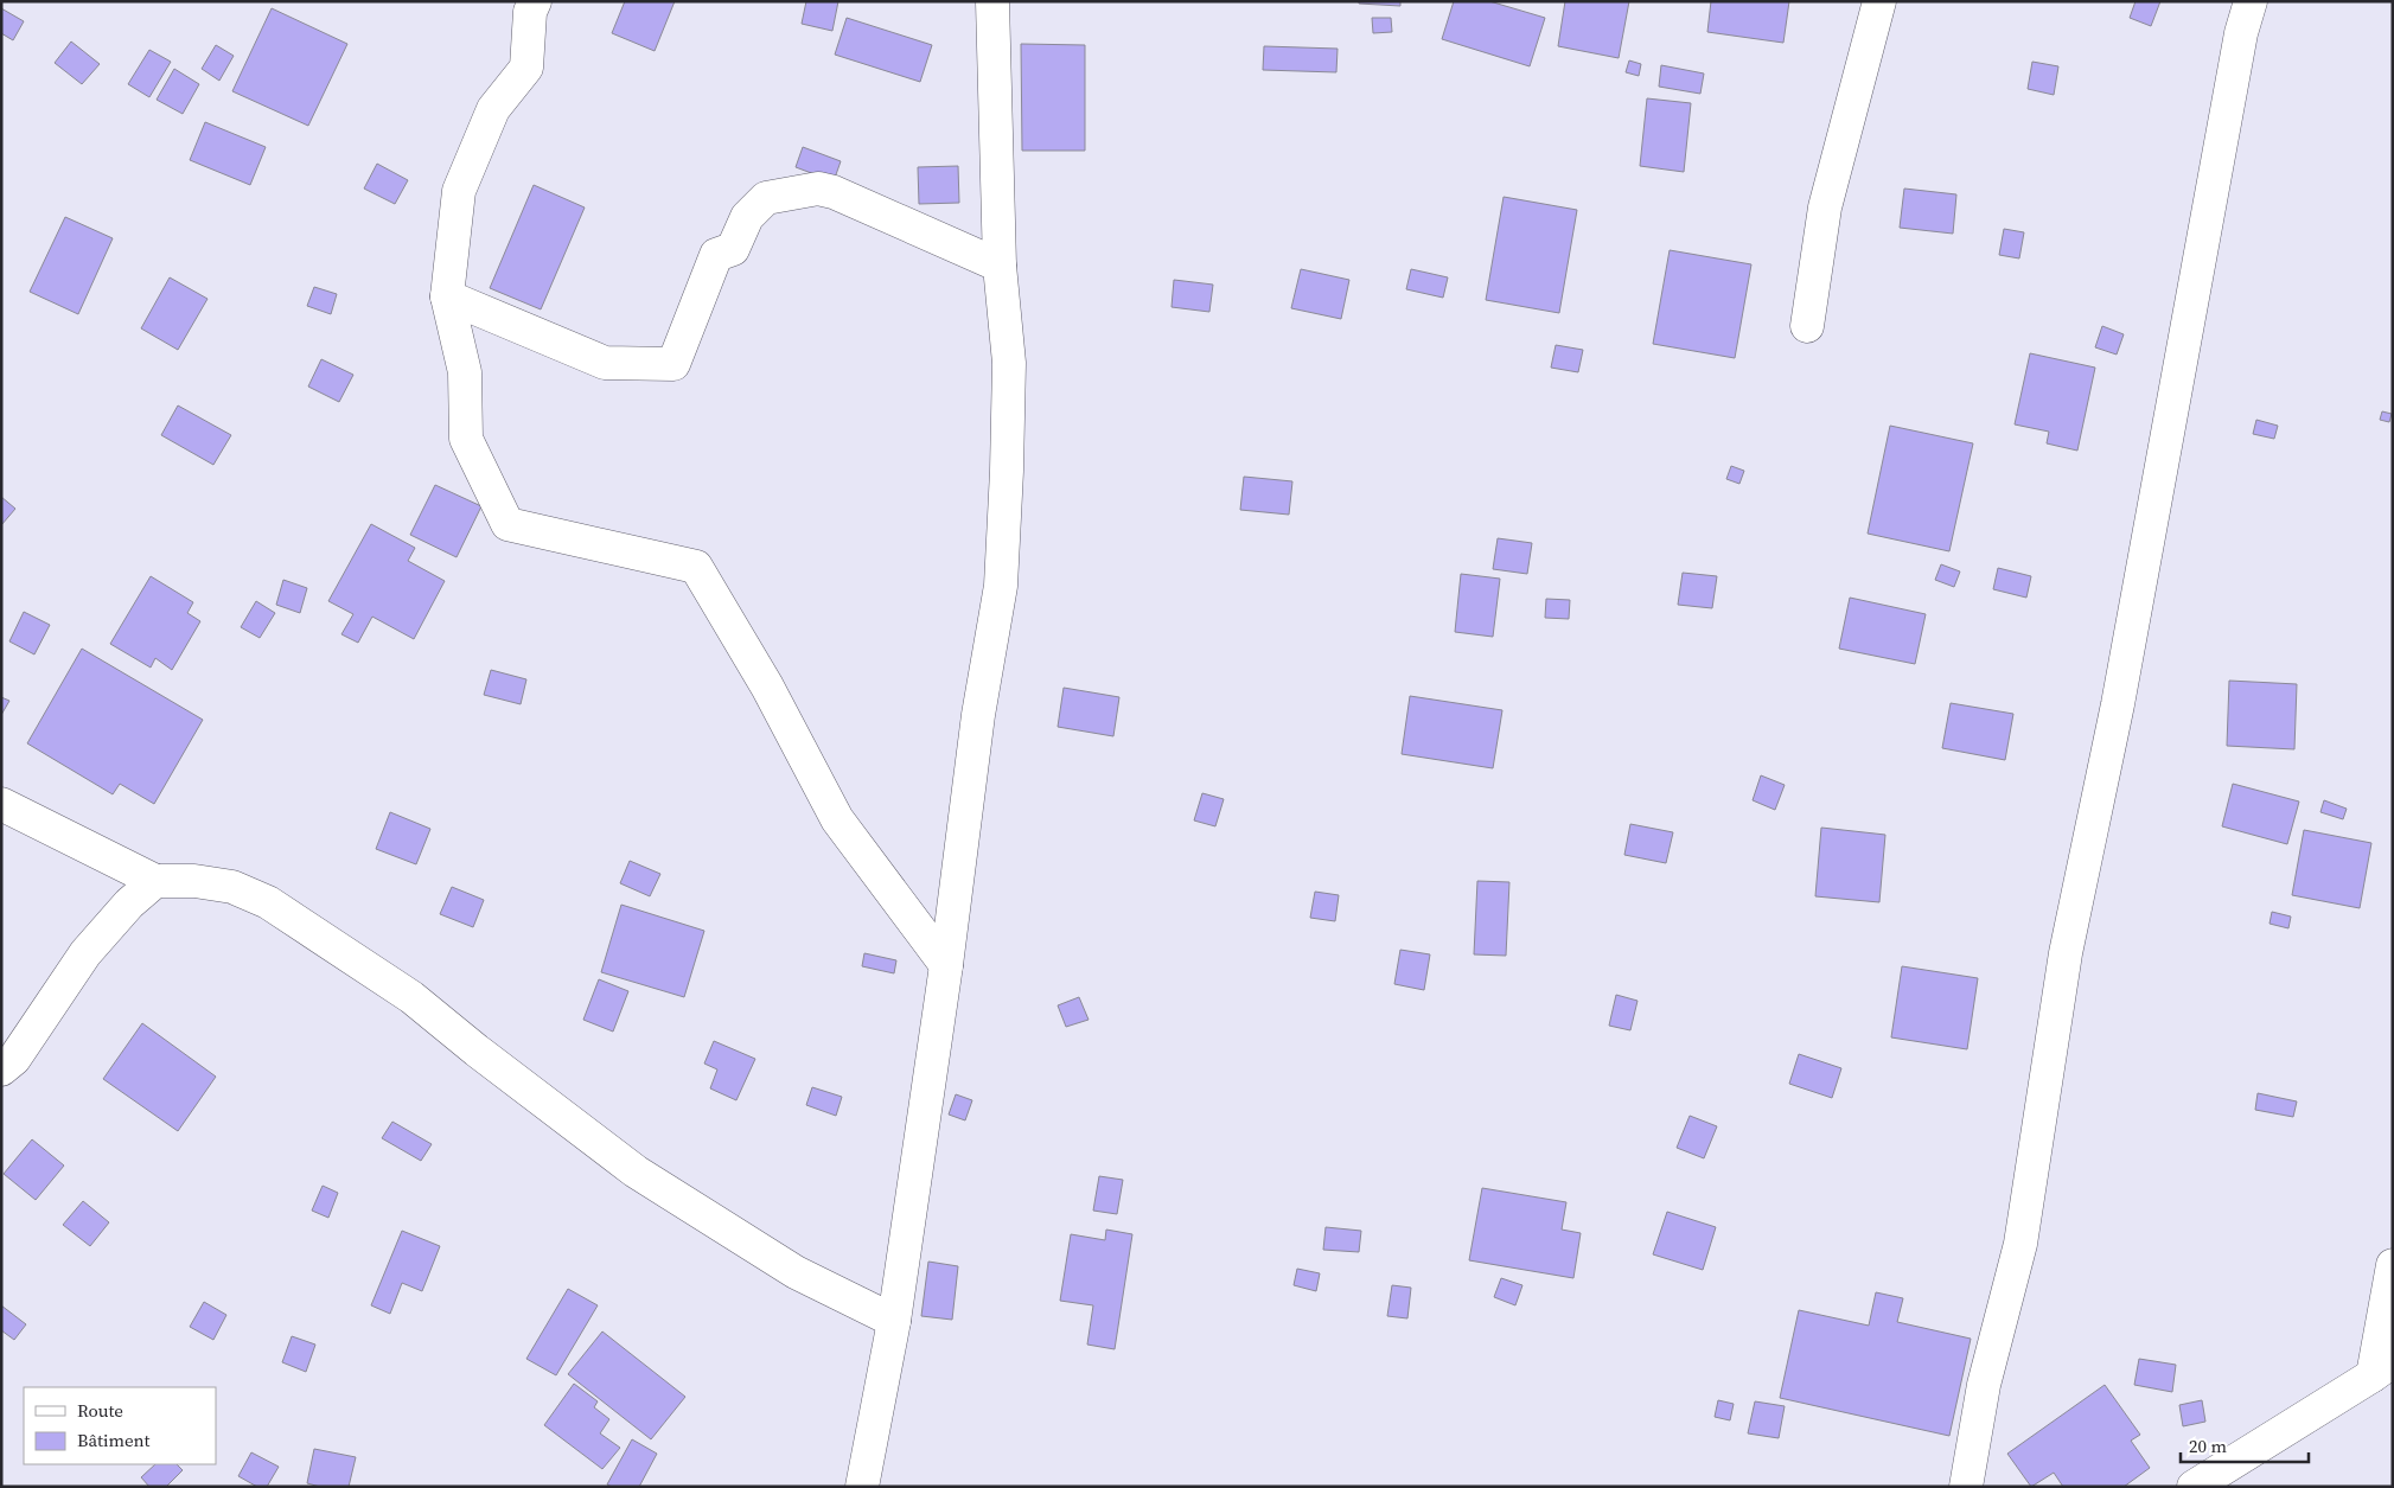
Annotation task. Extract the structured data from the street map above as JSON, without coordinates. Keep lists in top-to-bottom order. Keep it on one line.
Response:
{"legend":["Route","Bâtiment"],"scale_bar":"20 m"}
